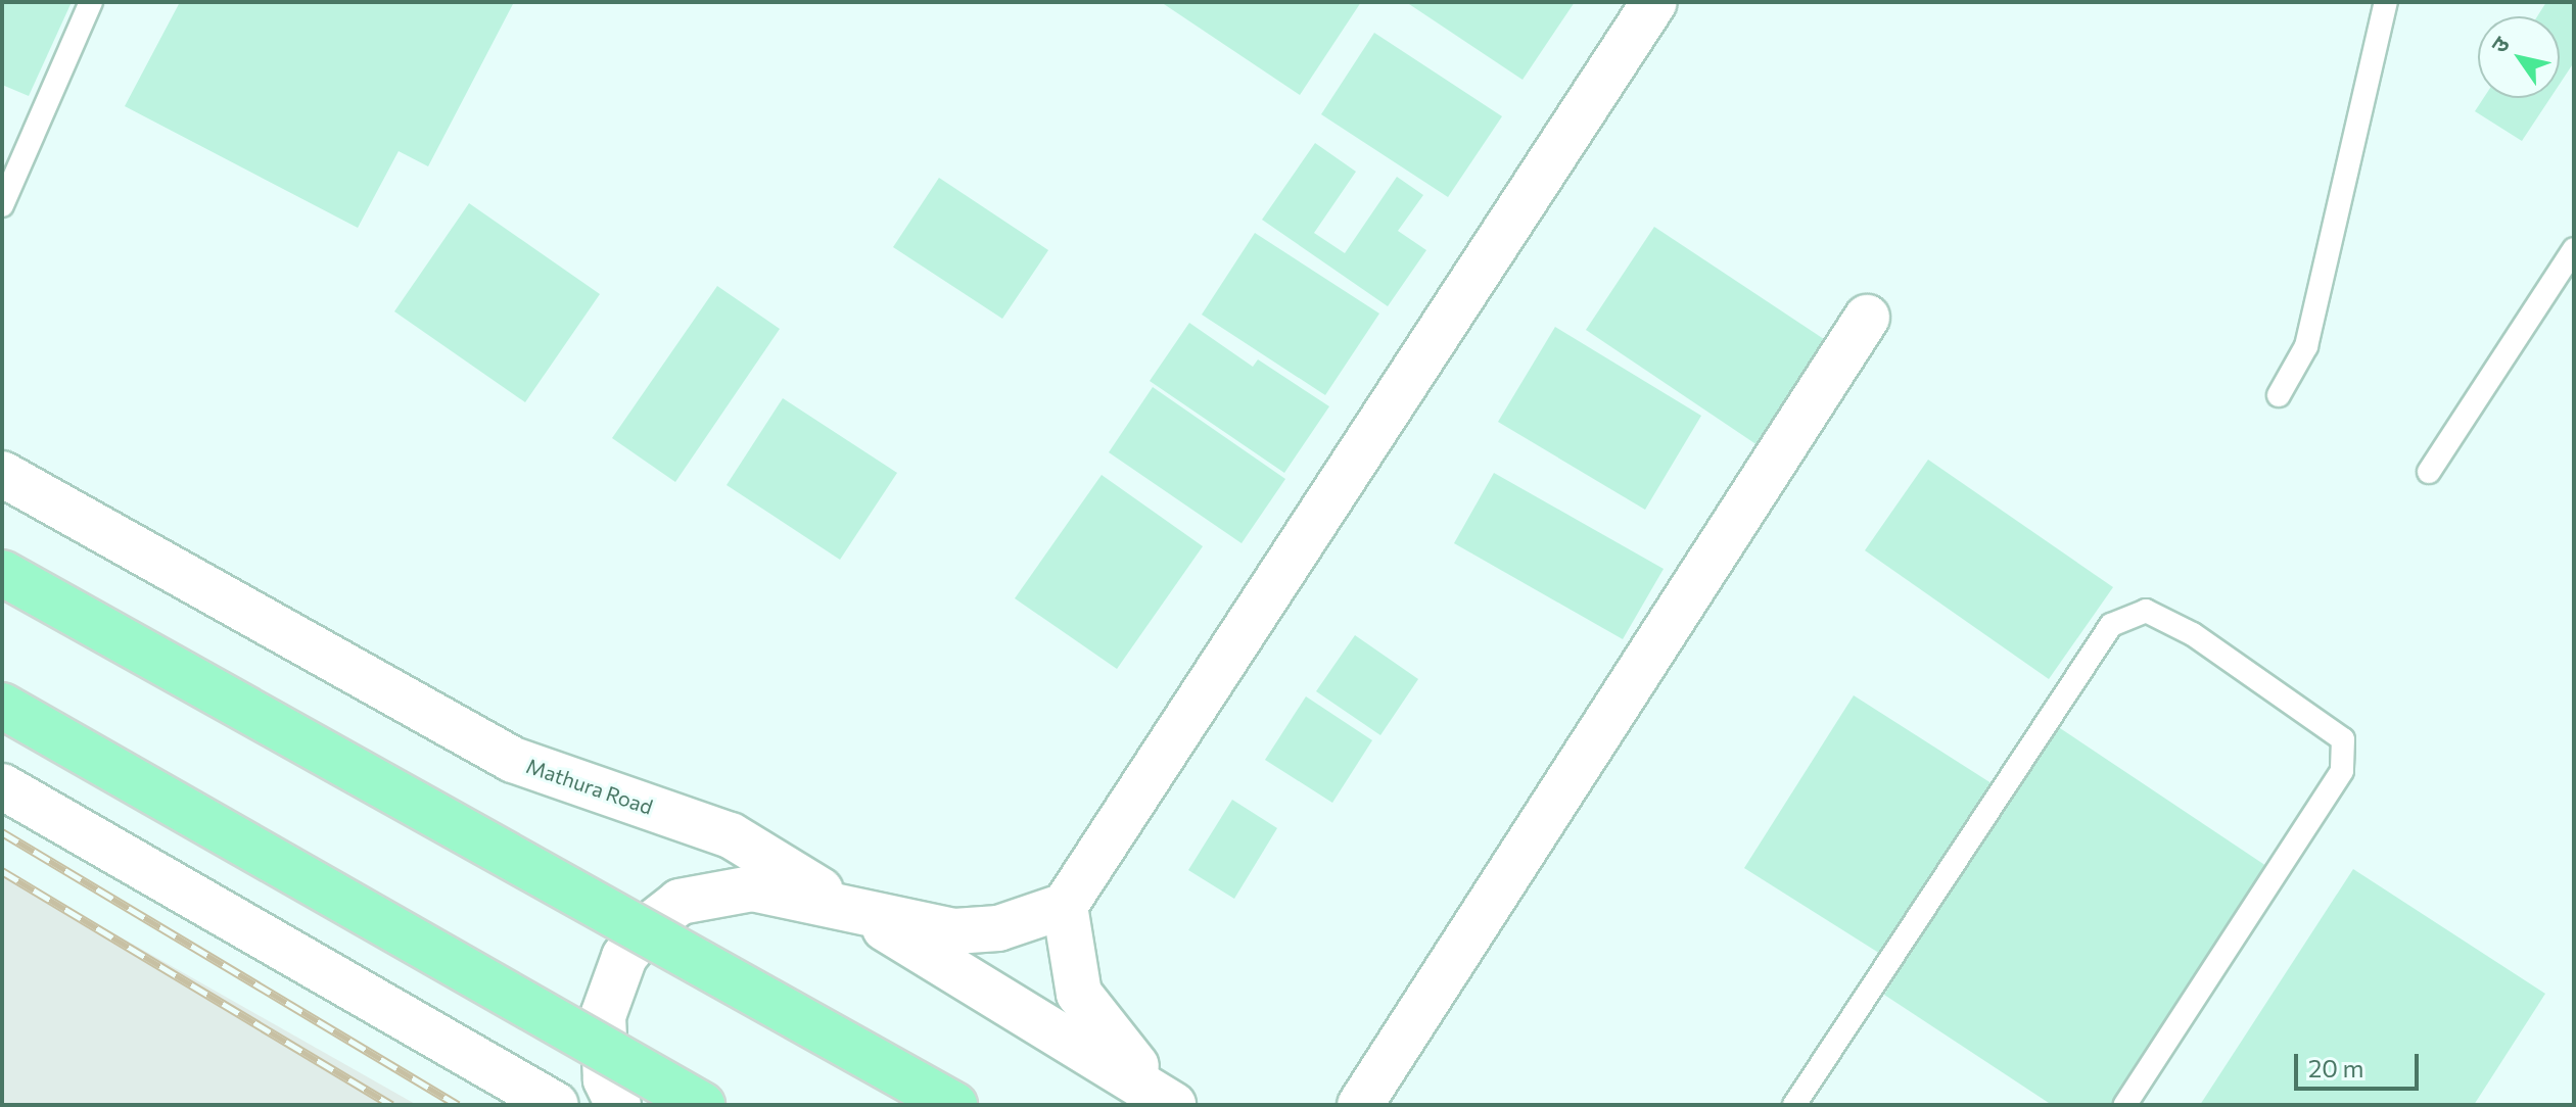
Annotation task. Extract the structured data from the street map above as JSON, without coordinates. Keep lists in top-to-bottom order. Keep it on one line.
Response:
{"streets":{"street":["Mathura Road"]},"scale_bar":"20 m","north":"top left"}
